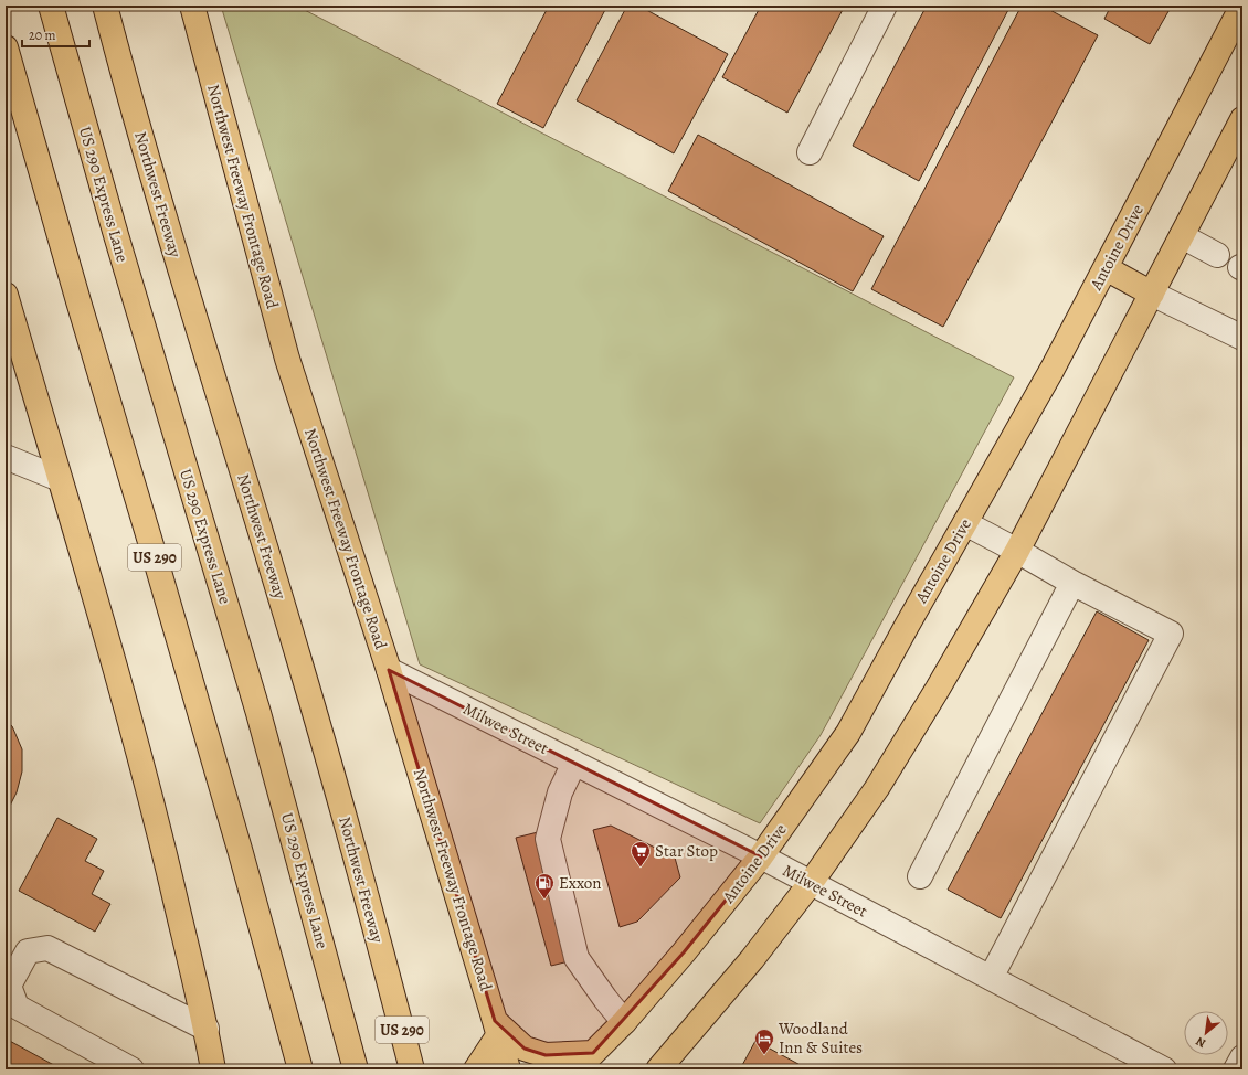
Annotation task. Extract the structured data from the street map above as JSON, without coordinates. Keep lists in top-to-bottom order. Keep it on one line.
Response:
{"streets":{"main road":["US 290 Express Lane","Northwest Freeway","Northwest Freeway Frontage Road","Antoine Drive","US 290"],"street":["Milwee Street"]},"crossings":[["Northwest Freeway Frontage Road","Milwee Street"],["Antoine Drive","Milwee Street"]],"places":{"supermarket":["Star Stop"],"fuel station":["Exxon"],"hotel":["Woodland Inn & Suites"]},"scale_bar":"20 m","north":"bottom left"}
